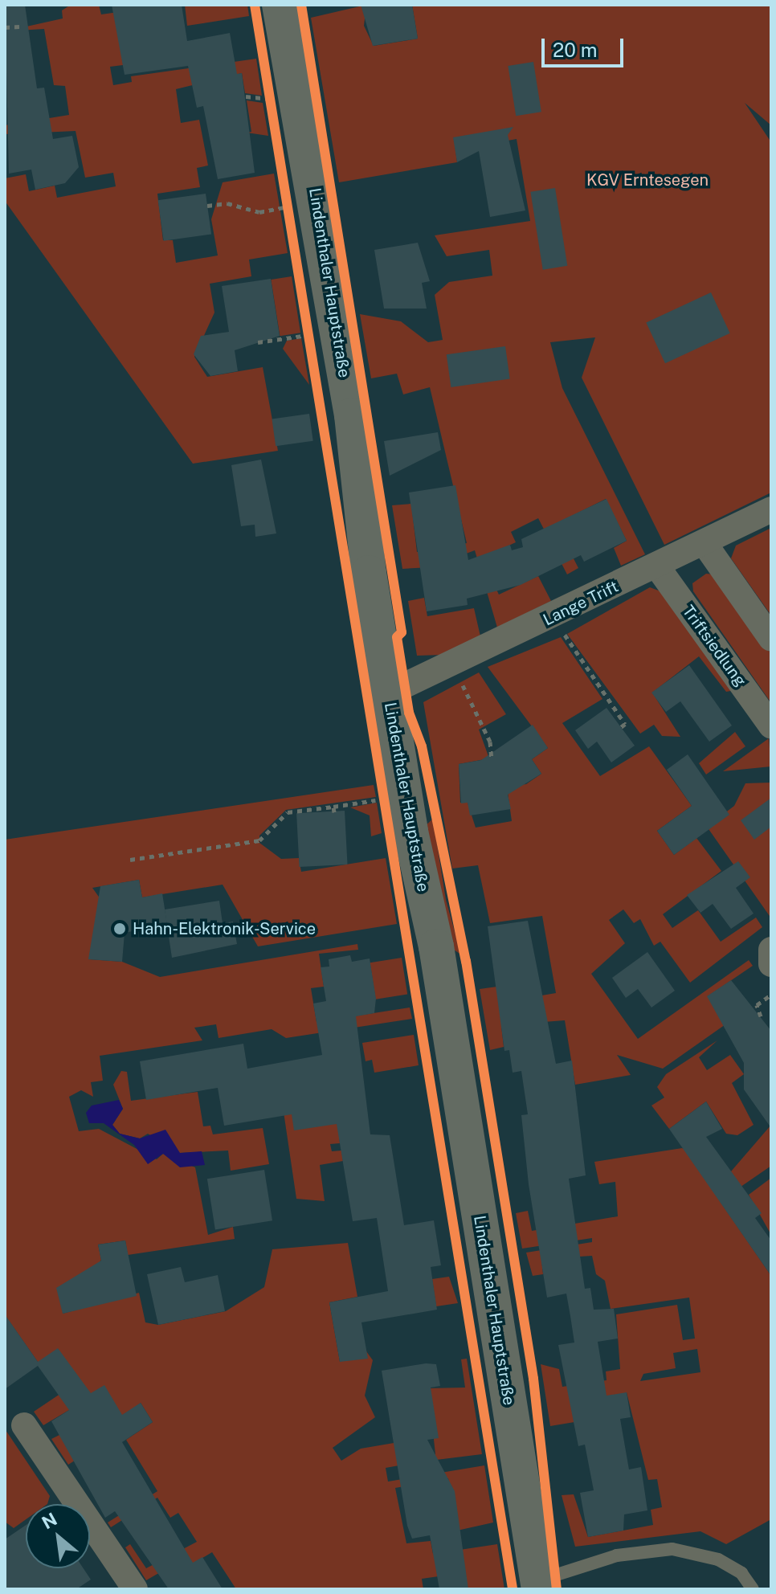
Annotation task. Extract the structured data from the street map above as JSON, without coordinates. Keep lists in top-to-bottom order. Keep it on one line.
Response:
{"streets":{"street":["Lindenthaler Hauptstraße","Lange Trift","Triftsiedlung"]},"crossings":[["Lindenthaler Hauptstraße","Lange Trift"],["Lange Trift","Triftsiedlung"]],"parks":["KGV Erntesegen"],"places":["Hahn-Elektronik-Service"],"scale_bar":"20 m","north":"top left"}
